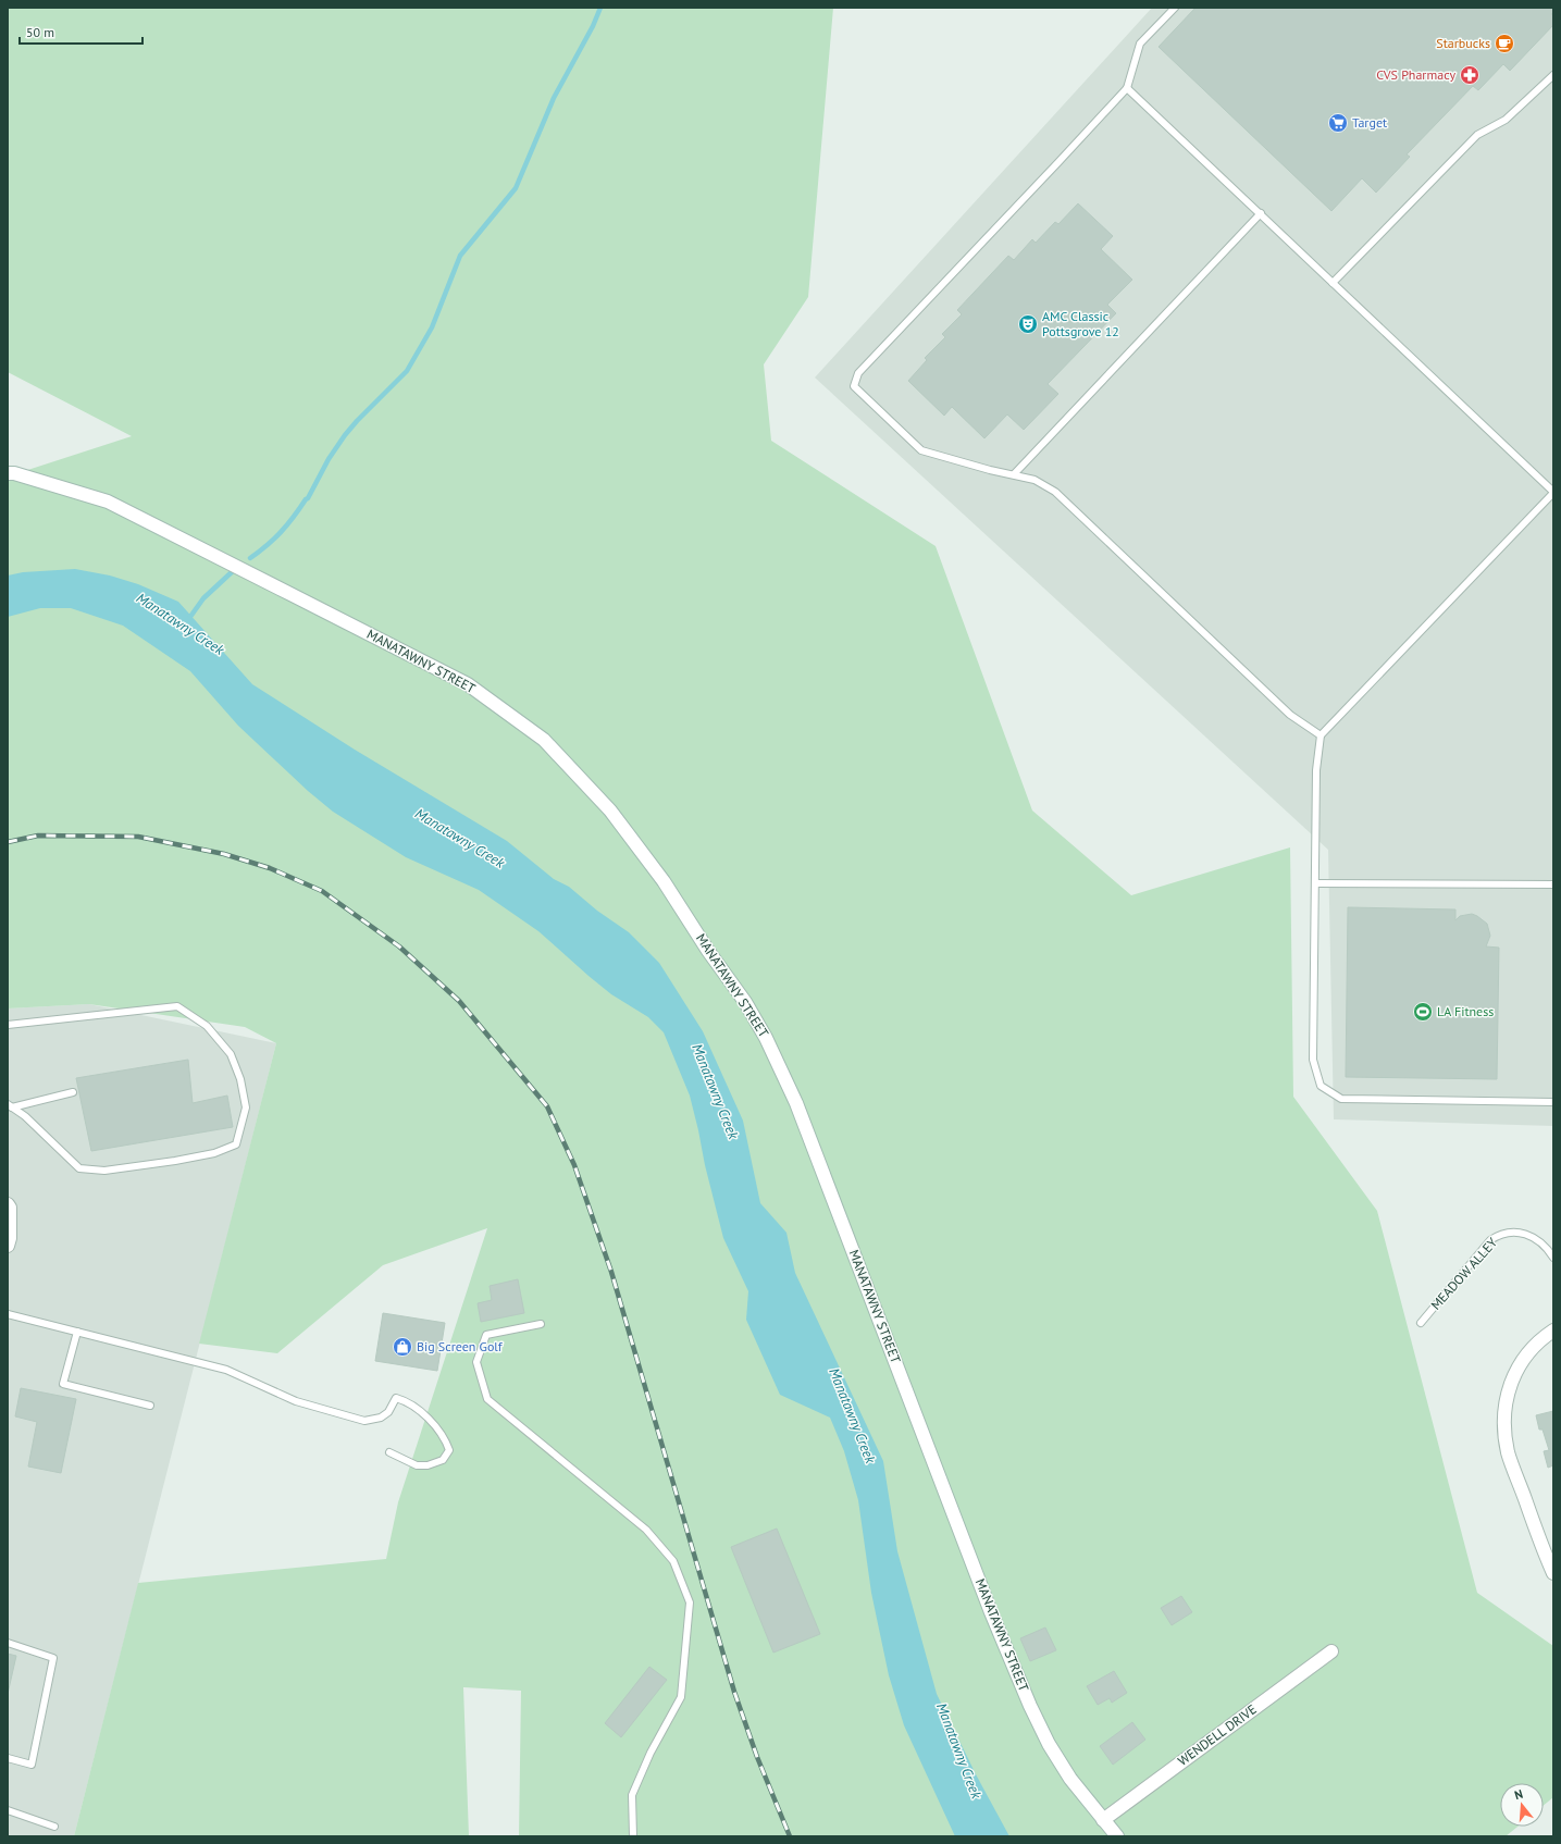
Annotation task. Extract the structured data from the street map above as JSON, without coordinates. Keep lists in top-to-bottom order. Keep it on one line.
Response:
{"streets":{"street":["MANATAWNY STREET","WENDELL DRIVE"],"lane":["MEADOW ALLEY"]},"crossings":[["MANATAWNY STREET","WENDELL DRIVE"]],"water":["Manatawny Creek"],"places":{"cafe":["Starbucks"],"pharmacy":["CVS Pharmacy"],"supermarket":["Target"],"theatre":["AMC Classic Pottsgrove 12"],"sports":["LA Fitness"],"shop":["Big Screen Golf"]},"scale_bar":"50 m","north":"top"}
